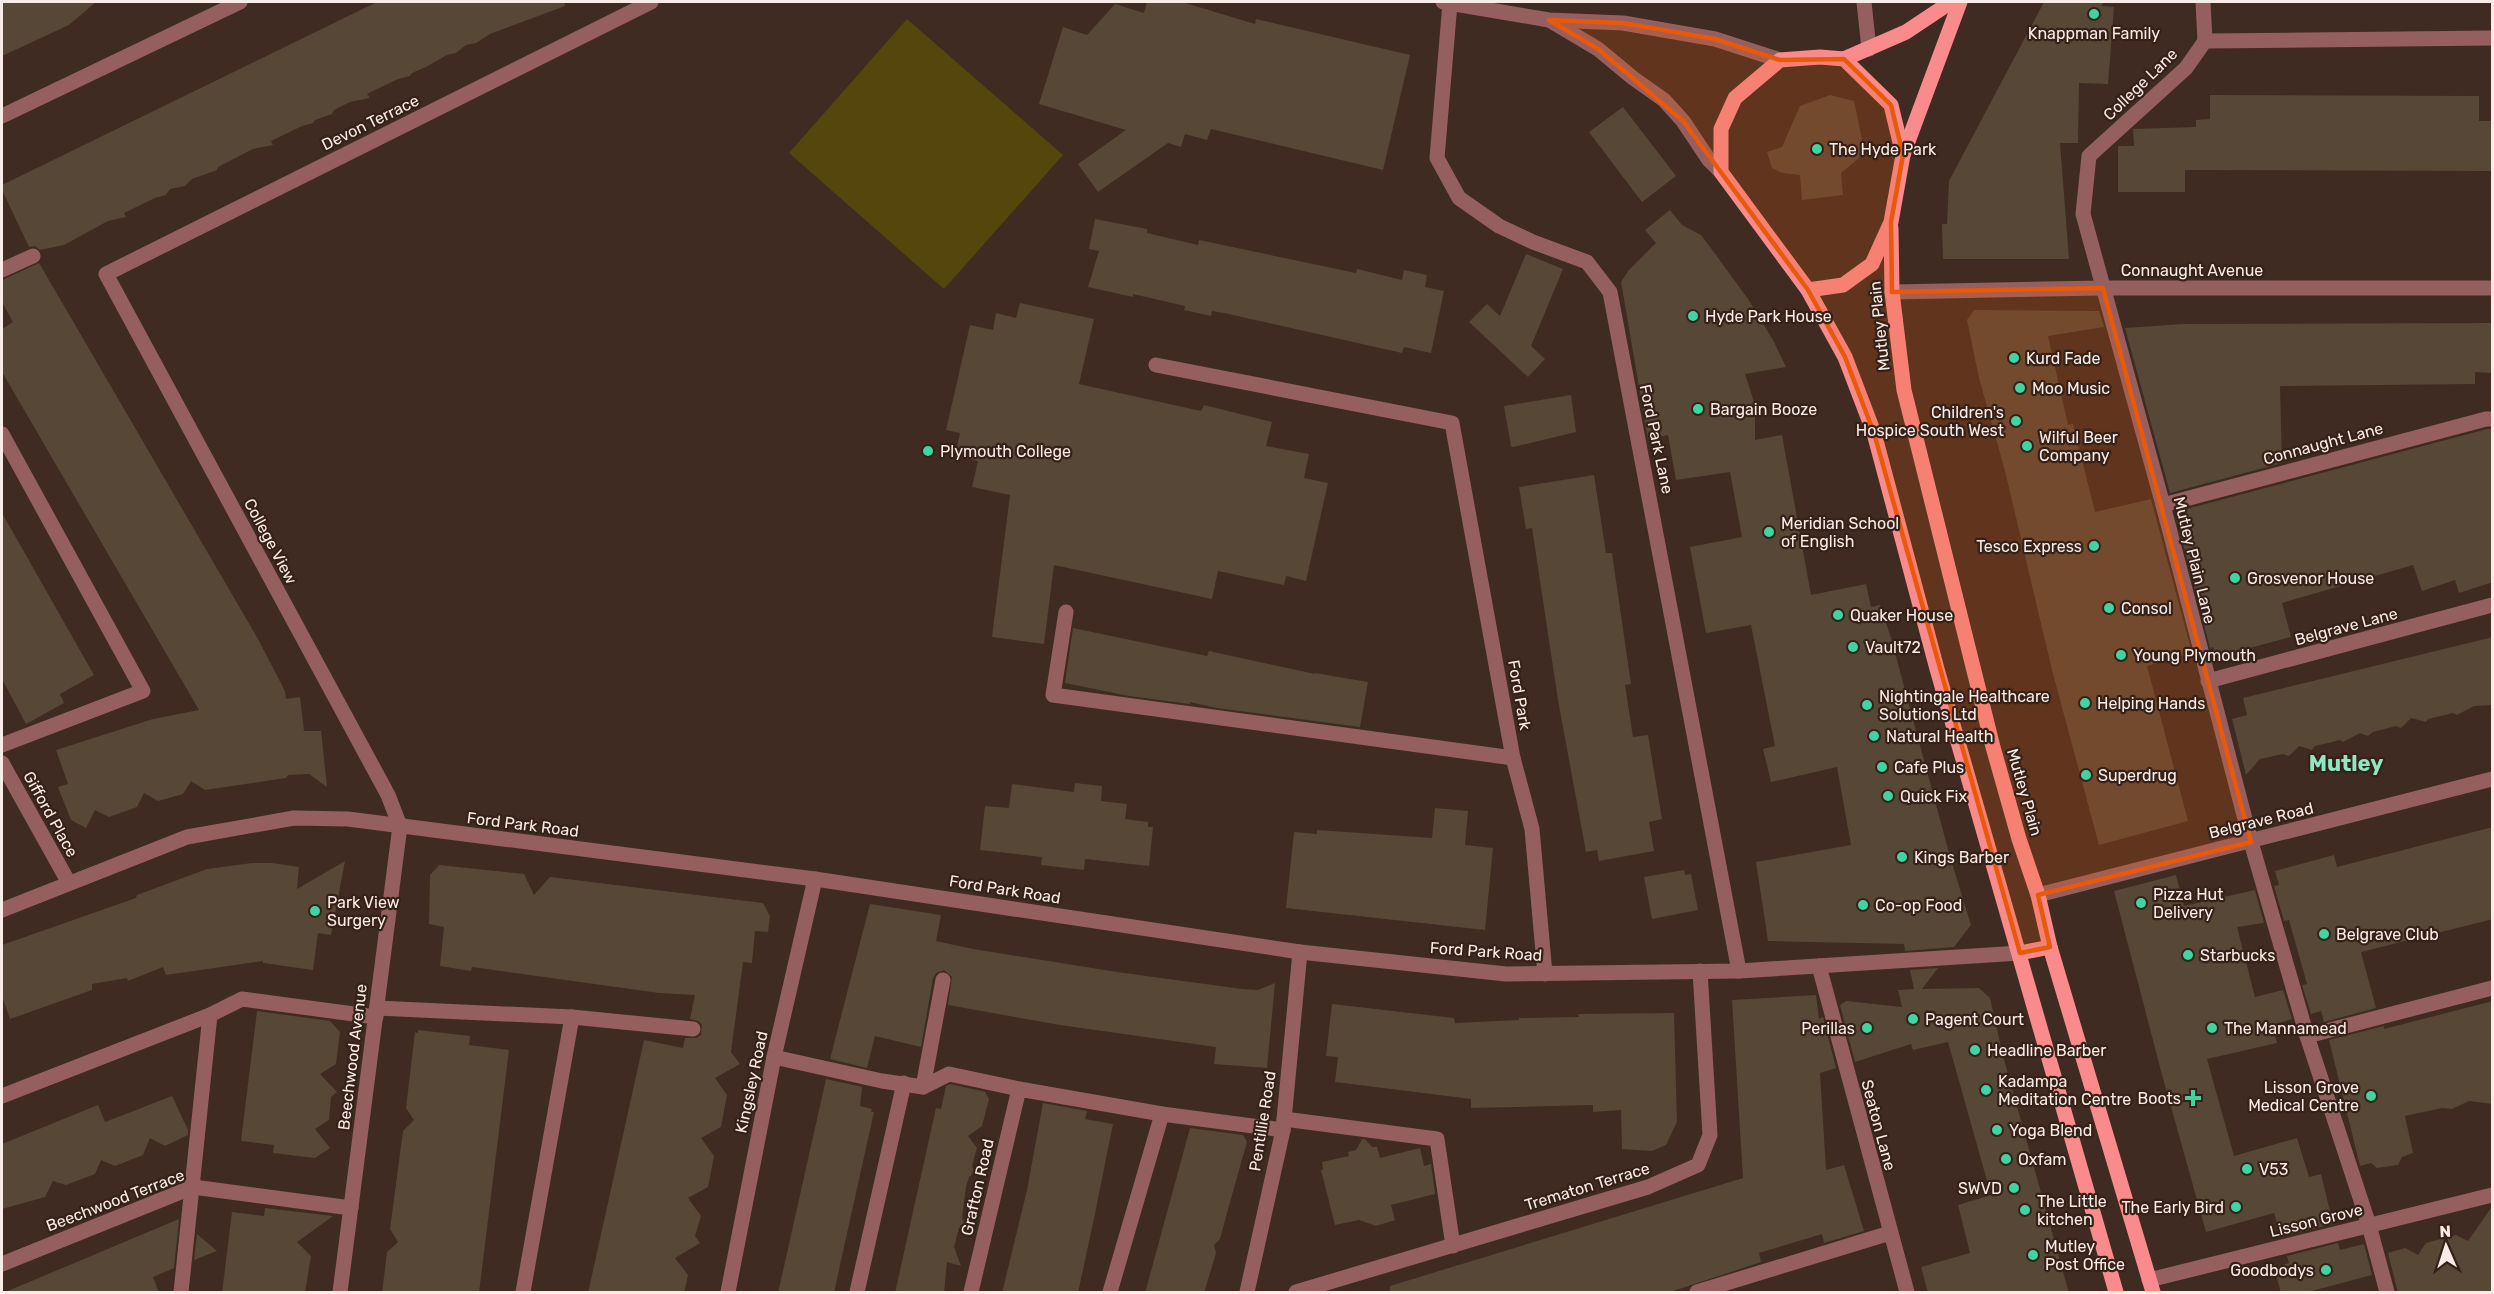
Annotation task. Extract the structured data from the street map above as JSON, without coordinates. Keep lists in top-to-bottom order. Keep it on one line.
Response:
{"streets":{"main road":["Mutley Plain"],"street":["College Lane","Devon Terrace","Connaught Avenue","Ford Park Lane","Connaught Lane","College View","Mutley Plain Lane","Belgrave Lane","Ford Park","Gifford Place","Belgrave Road","Ford Park Road","Beechwood Avenue","Kingsley Road","Pentillie Road","Seaton Lane","Trematon Terrace","Grafton Road","Beechwood Terrace","Lisson Grove"]},"crossings":[["College Lane","Connaught Avenue"],["College Lane","Mutley Plain Lane"],["Devon Terrace","College View"],["Connaught Avenue","Mutley Plain"],["Connaught Avenue","Mutley Plain Lane"],["Mutley Plain","Belgrave Road"],["Mutley Plain","Ford Park Road"],["Mutley Plain","Lisson Grove"],["Ford Park Lane","Ford Park Road"],["Connaught Lane","Mutley Plain Lane"],["College View","Ford Park Road"],["College View","Beechwood Avenue"],["Mutley Plain Lane","Belgrave Lane"],["Mutley Plain Lane","Belgrave Road"],["Mutley Plain Lane","Lisson Grove"],["Ford Park","Ford Park Road"],["Gifford Place","Ford Park Road"],["Ford Park Road","Beechwood Avenue"],["Ford Park Road","Kingsley Road"],["Ford Park Road","Pentillie Road"],["Ford Park Road","Seaton Lane"],["Ford Park Road","Trematon Terrace"],["Beechwood Avenue","Beechwood Terrace"]],"districts":["Mutley"],"places":{"other":["Knappman Family","The Hyde Park","Hyde Park House","Kurd Fade","Moo Music","Bargain Booze","Children's Hospice South West","Wilful Beer Company","Plymouth College","Meridian School of English","Tesco Express","Grosvenor House","Consol","Quaker House","Vault72","Young Plymouth","Helping Hands","Nightingale Healthcare Solutions Ltd","Natural Health","Cafe Plus","Superdrug","Quick Fix","Kings Barber","Pizza Hut Delivery","Co-op Food","Park View Surgery","Belgrave Club","Starbucks","Pagent Court","Perillas","The Mannamead","Headline Barber","Kadampa Meditation Centre","Lisson Grove Medical Centre","Yoga Blend","Oxfam","V53","SWVD","The Early Bird","The Little kitchen","Mutley Post Office","Goodbodys"],"health":["Boots"]},"north":"top"}
